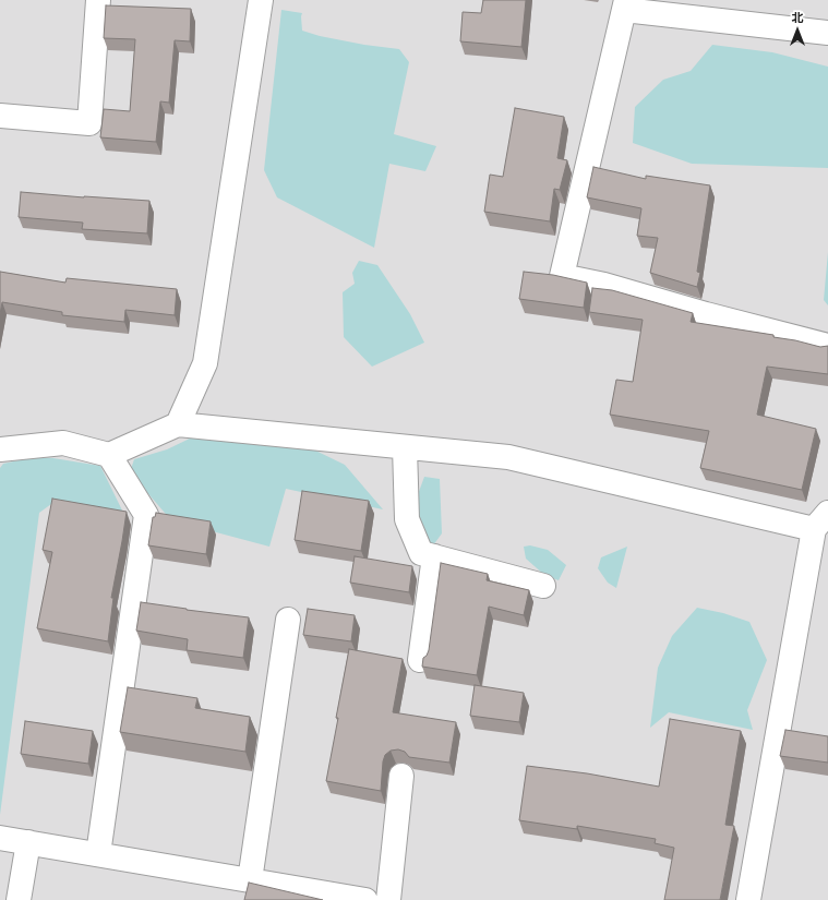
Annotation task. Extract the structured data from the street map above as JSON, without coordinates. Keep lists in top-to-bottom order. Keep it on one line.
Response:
{"north":"top"}
